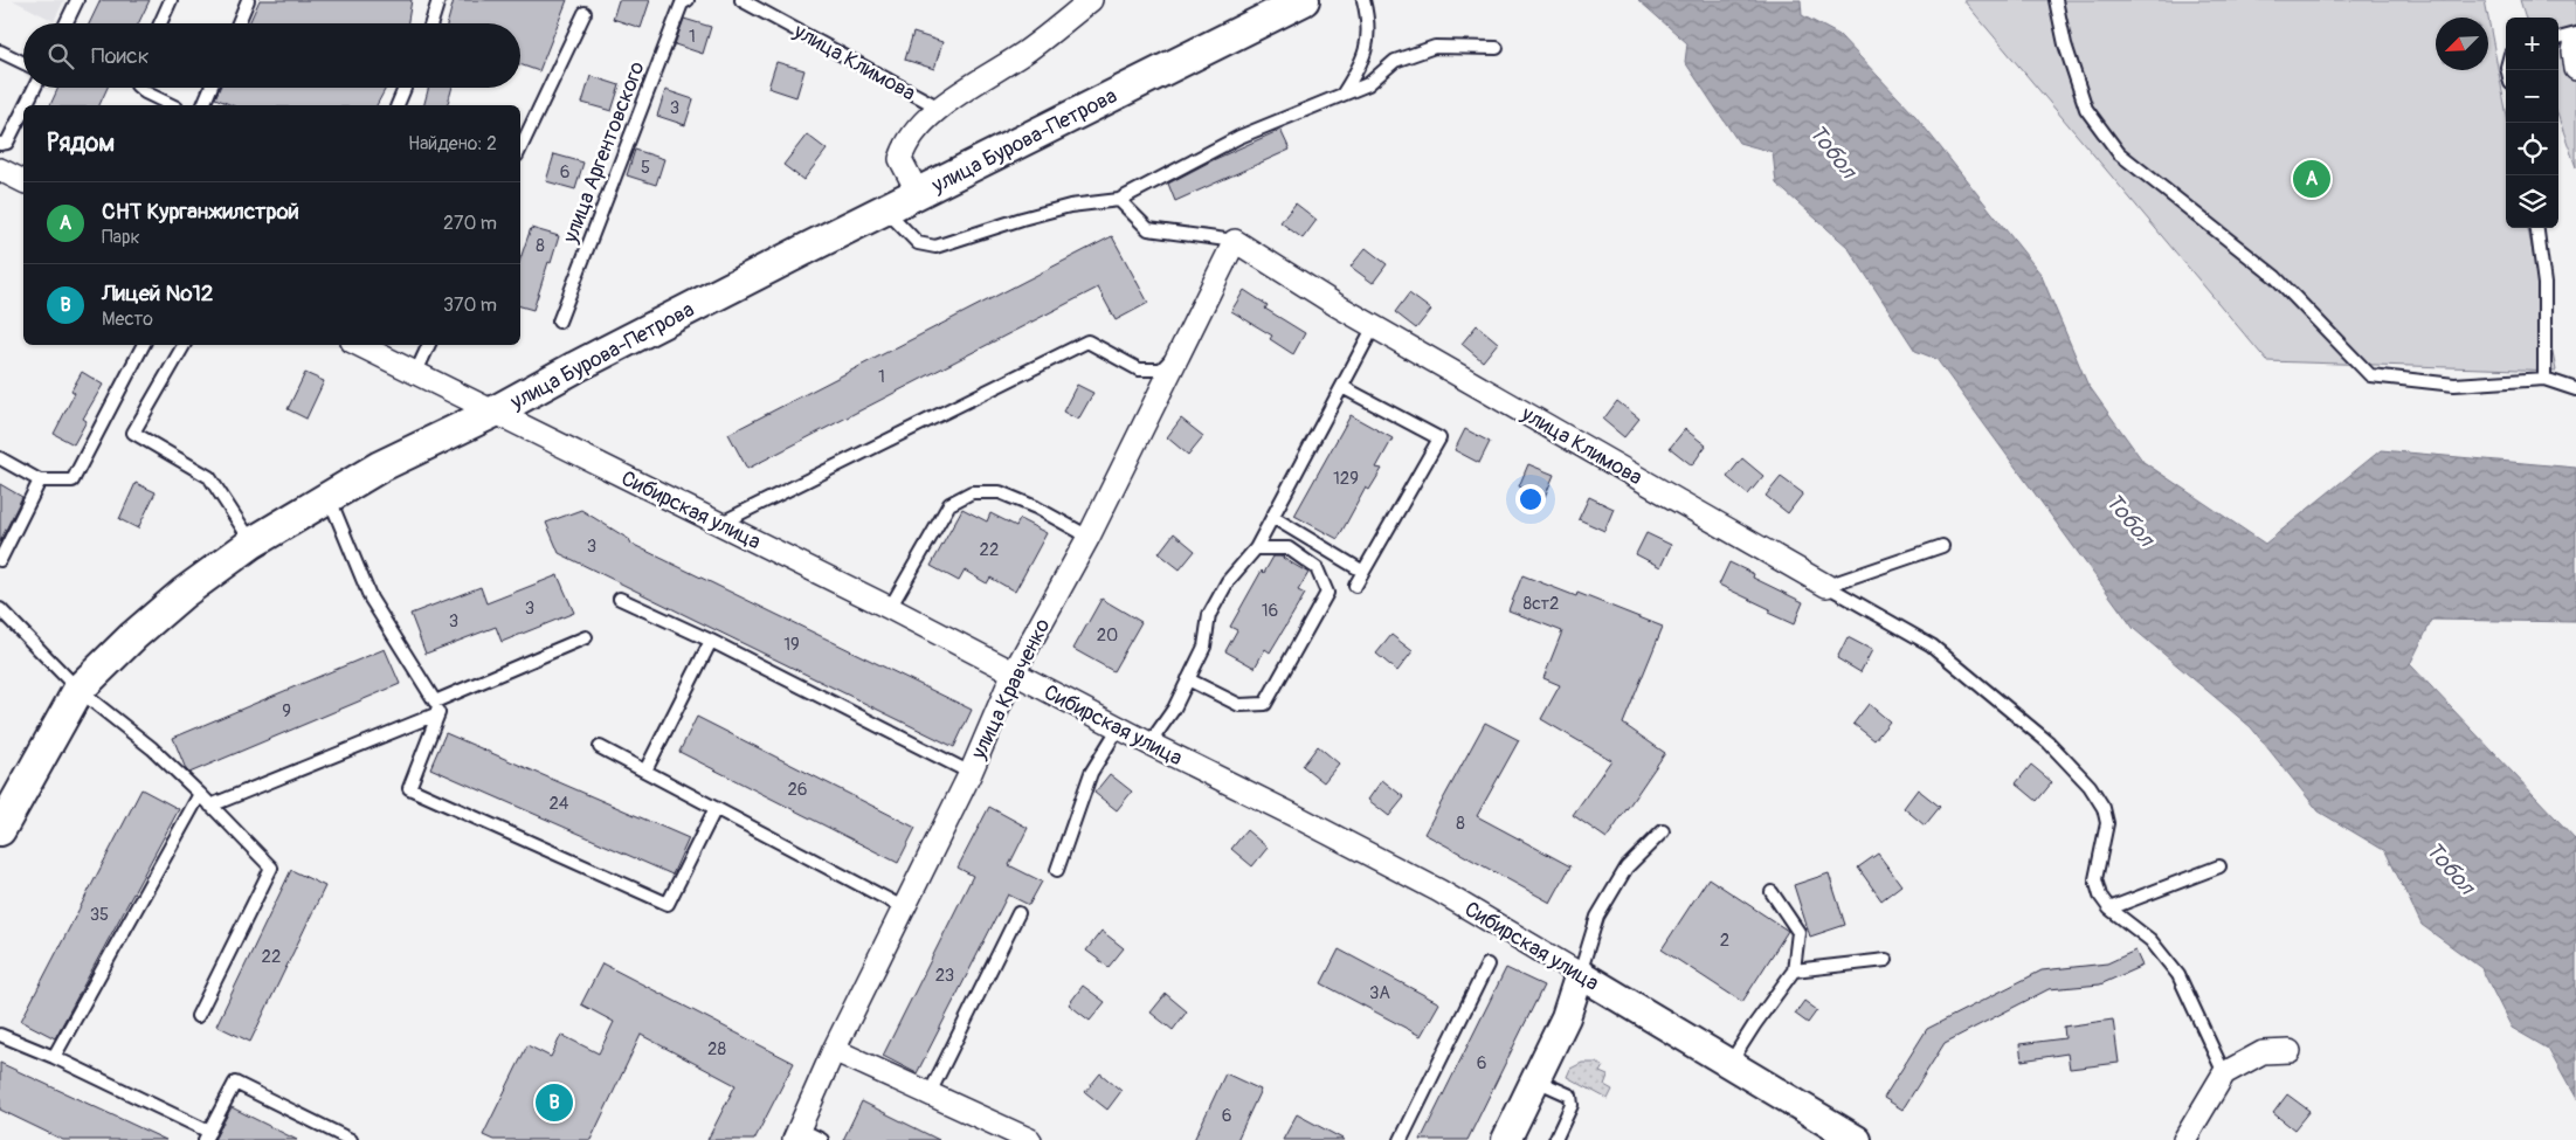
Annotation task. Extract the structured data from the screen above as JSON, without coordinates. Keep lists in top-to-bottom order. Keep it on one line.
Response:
{"streets":{"main road":["улица Бурова-Петрова"],"street":["улица Климова","Сибирская улица","улица Кравченко"],"lane":["улица Аргентовского"]},"crossings":[["улица Климова","улица Кравченко"],["улица Бурова-Петрова","Сибирская улица"],["Сибирская улица","улица Кравченко"]],"water":["Тобол"],"house_numbers":["1","3","5","6","8","1","129","3","22","8ст2","3","16","3","20","19","9","26","24","8","35","2","22","23","3А","28","6","6"],"north":"bottom left","page":{"map_buttons":["+","−"],"search":"Поиск","heading":["Рядом","Найдено: 2"],"pins":["A","B"],"list":[{"mark":"A","name":"СНТ Курганжилстрой","note":"Парк","value":"270 m"},{"mark":"B","name":"Лицей №12","note":"Место","value":"370 m"}]}}
